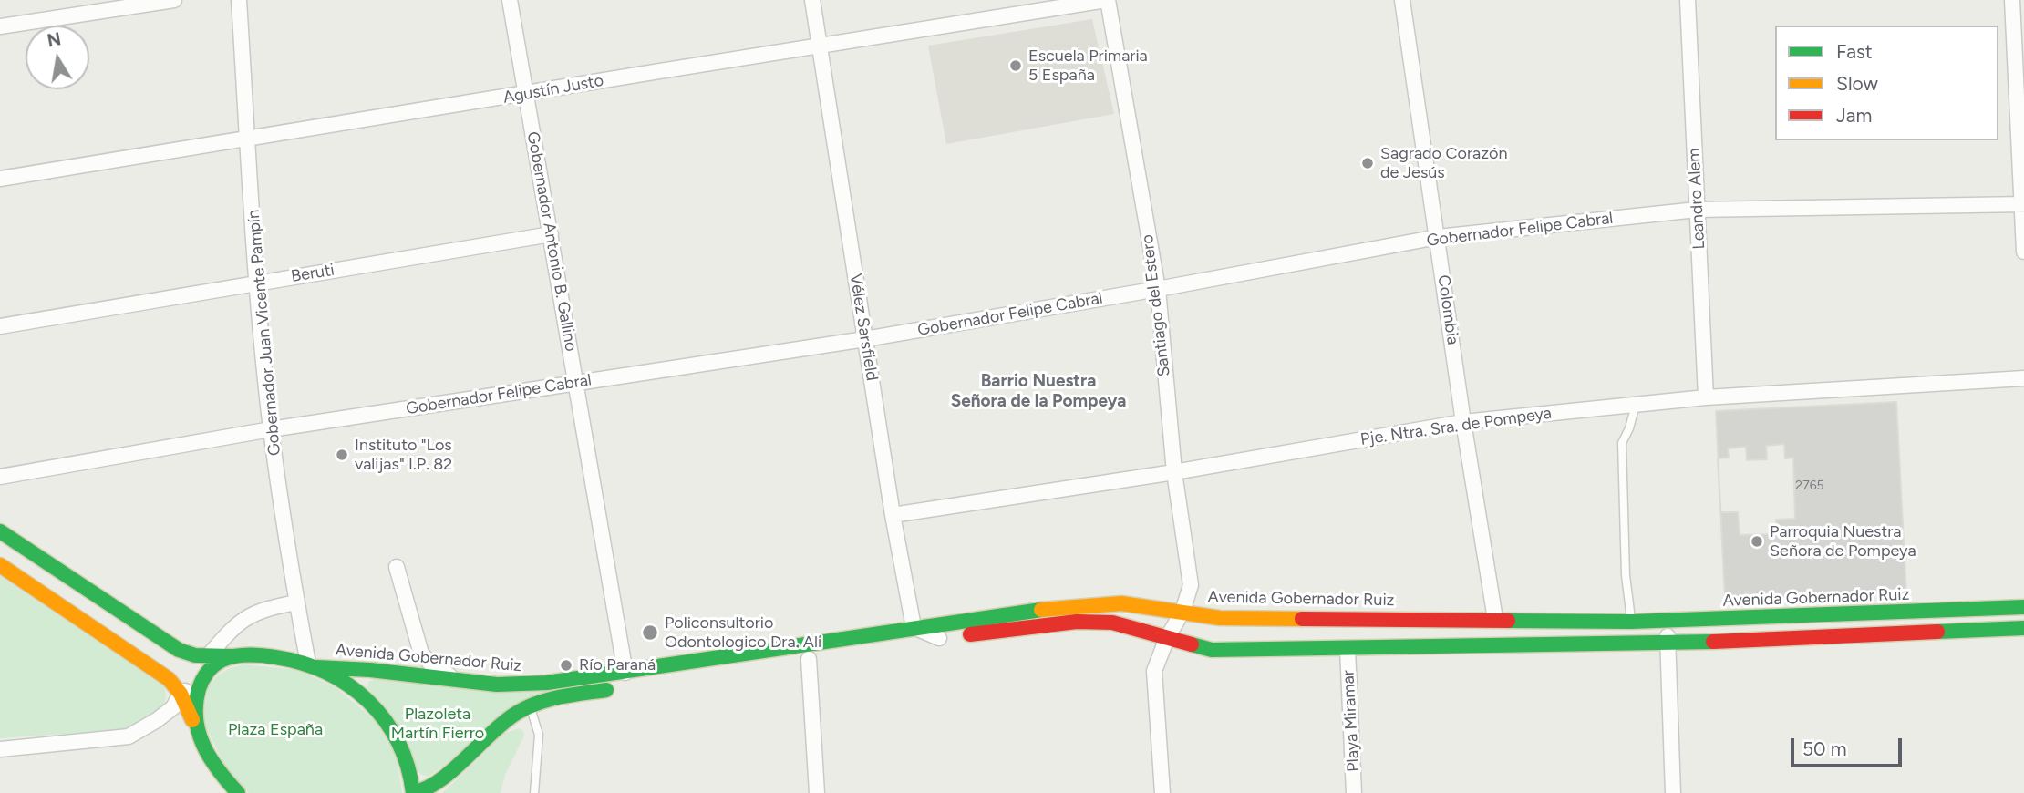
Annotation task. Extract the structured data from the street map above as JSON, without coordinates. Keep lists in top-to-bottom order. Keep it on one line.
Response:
{"streets":{"main road":["Avenida Gobernador Ruiz"],"street":["Agustín Justo","Leandro Alem","Gobernador Felipe Cabral","Gobernador Antonio B. Gallino","Beruti","Santiago del Estero","Colombia","Vélez Sarsfield","Gobernador Juan Vicente Pampín","Pje. Ntra. Sra. de Pompeya","Playa Miramar"]},"crossings":[["Agustín Justo","Gobernador Antonio B. Gallino"],["Agustín Justo","Santiago del Estero"],["Agustín Justo","Vélez Sarsfield"],["Agustín Justo","Gobernador Juan Vicente Pampín"],["Leandro Alem","Gobernador Felipe Cabral"],["Leandro Alem","Pje. Ntra. Sra. de Pompeya"],["Gobernador Felipe Cabral","Gobernador Antonio B. Gallino"],["Gobernador Felipe Cabral","Santiago del Estero"],["Gobernador Felipe Cabral","Colombia"],["Gobernador Felipe Cabral","Vélez Sarsfield"],["Gobernador Felipe Cabral","Gobernador Juan Vicente Pampín"],["Gobernador Antonio B. Gallino","Beruti"],["Gobernador Antonio B. Gallino","Avenida Gobernador Ruiz"],["Beruti","Gobernador Juan Vicente Pampín"],["Santiago del Estero","Pje. Ntra. Sra. de Pompeya"],["Santiago del Estero","Avenida Gobernador Ruiz"],["Colombia","Pje. Ntra. Sra. de Pompeya"],["Colombia","Avenida Gobernador Ruiz"],["Vélez Sarsfield","Pje. Ntra. Sra. de Pompeya"],["Vélez Sarsfield","Avenida Gobernador Ruiz"],["Gobernador Juan Vicente Pampín","Avenida Gobernador Ruiz"]],"districts":["Barrio Nuestra Señora de la Pompeya"],"parks":["Plazoleta Martín Fierro","Plaza España"],"places":["Escuela Primaria 5 España","Sagrado Corazón de Jesús","Instituto \"Los valijas\" I.P. 82","Parroquia Nuestra Señora de Pompeya","Policonsultorio Odontologico Dra. Ali","Río Paraná"],"house_numbers":["2765"],"legend":["Fast","Slow","Jam"],"scale_bar":"50 m","north":"top"}
